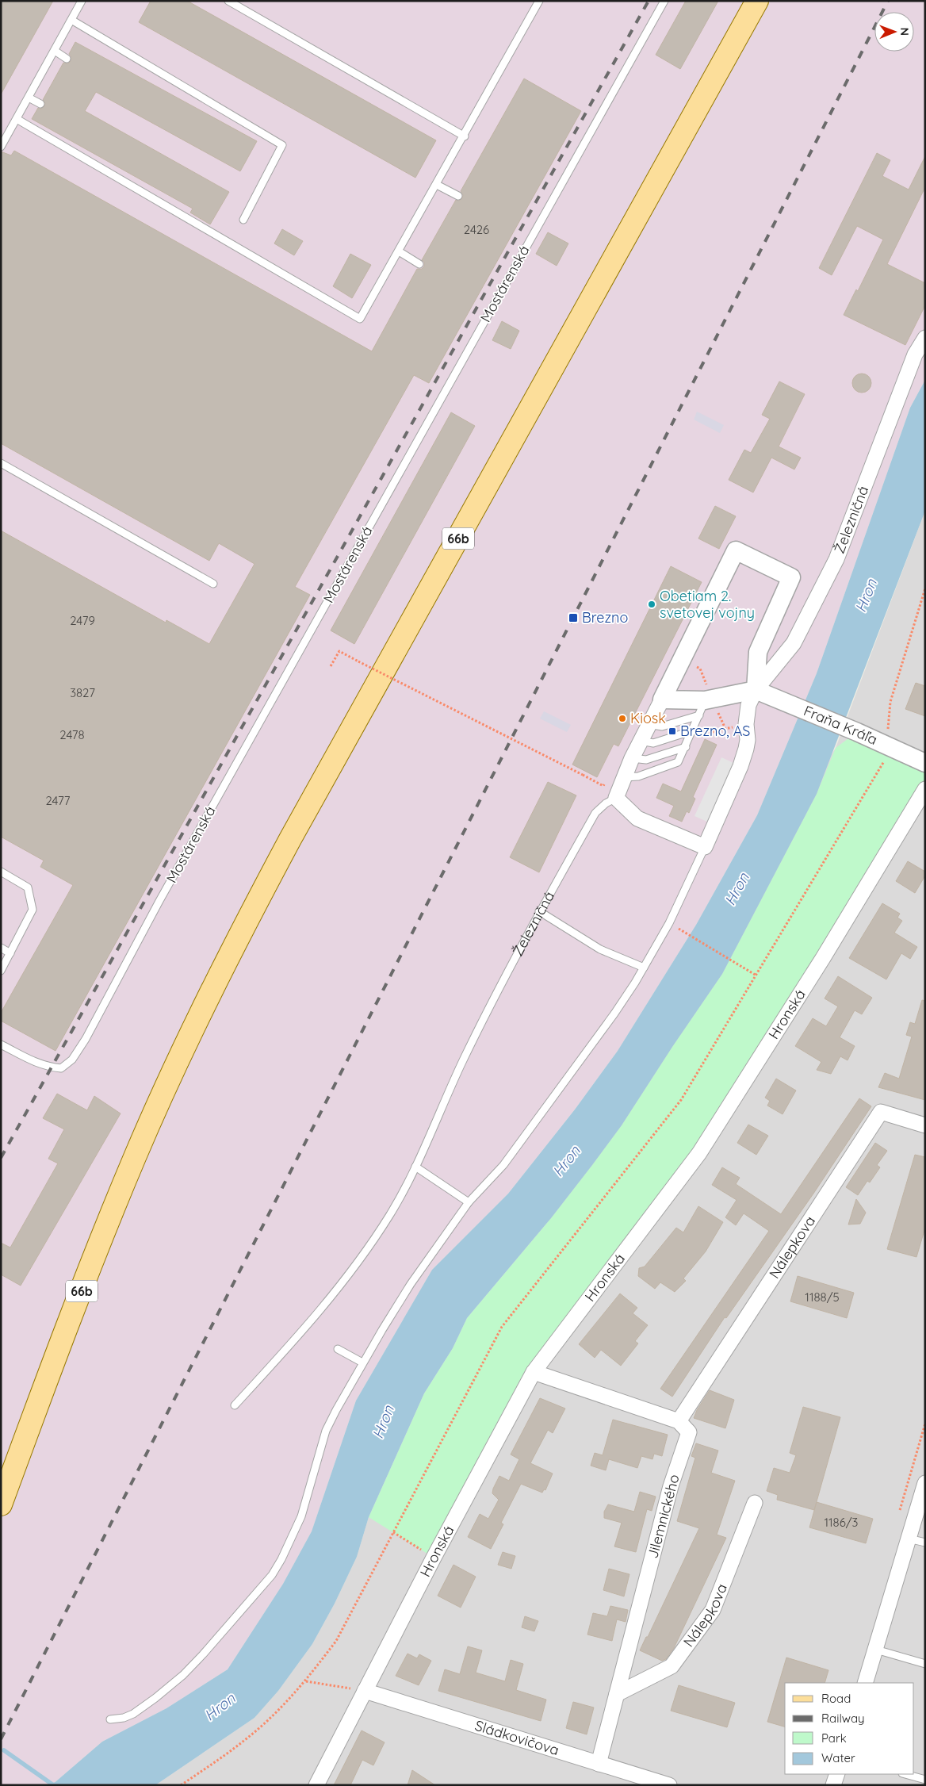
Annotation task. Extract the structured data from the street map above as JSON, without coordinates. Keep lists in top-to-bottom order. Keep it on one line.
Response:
{"streets":{"main road":["66b"],"street":["Železničná","Fraňa Kráľa","Hronská","Nálepkova","Jilemnického","Sládkovičova"],"lane":["Mostárenská"]},"crossings":[["Železničná","Fraňa Kráľa"],["Hronská","Sládkovičova"],["Nálepkova","Jilemnického"],["Jilemnického","Sládkovičova"]],"water":["Hron"],"places":{"other":["Obetiam 2. svetovej vojny","Kiosk"],"transit":["Brezno","Brezno, AS"]},"house_numbers":["2426","2479","3827","2478","2477","1188/5","1186/3"],"legend":["Road","Railway","Park","Water"],"north":"right"}
